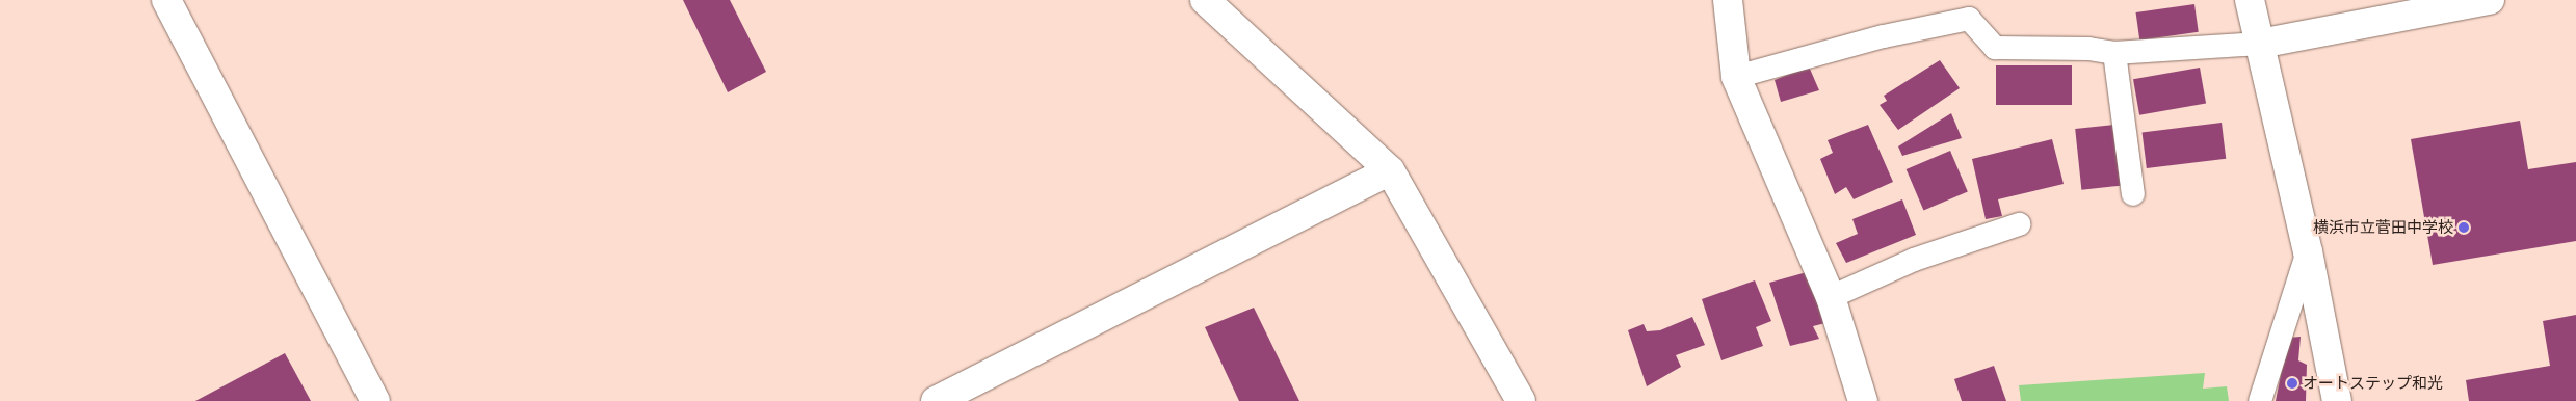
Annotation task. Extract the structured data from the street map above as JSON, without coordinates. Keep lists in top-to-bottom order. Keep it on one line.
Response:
{"places":["横浜市立菅田中学校","オートステップ和光"]}
